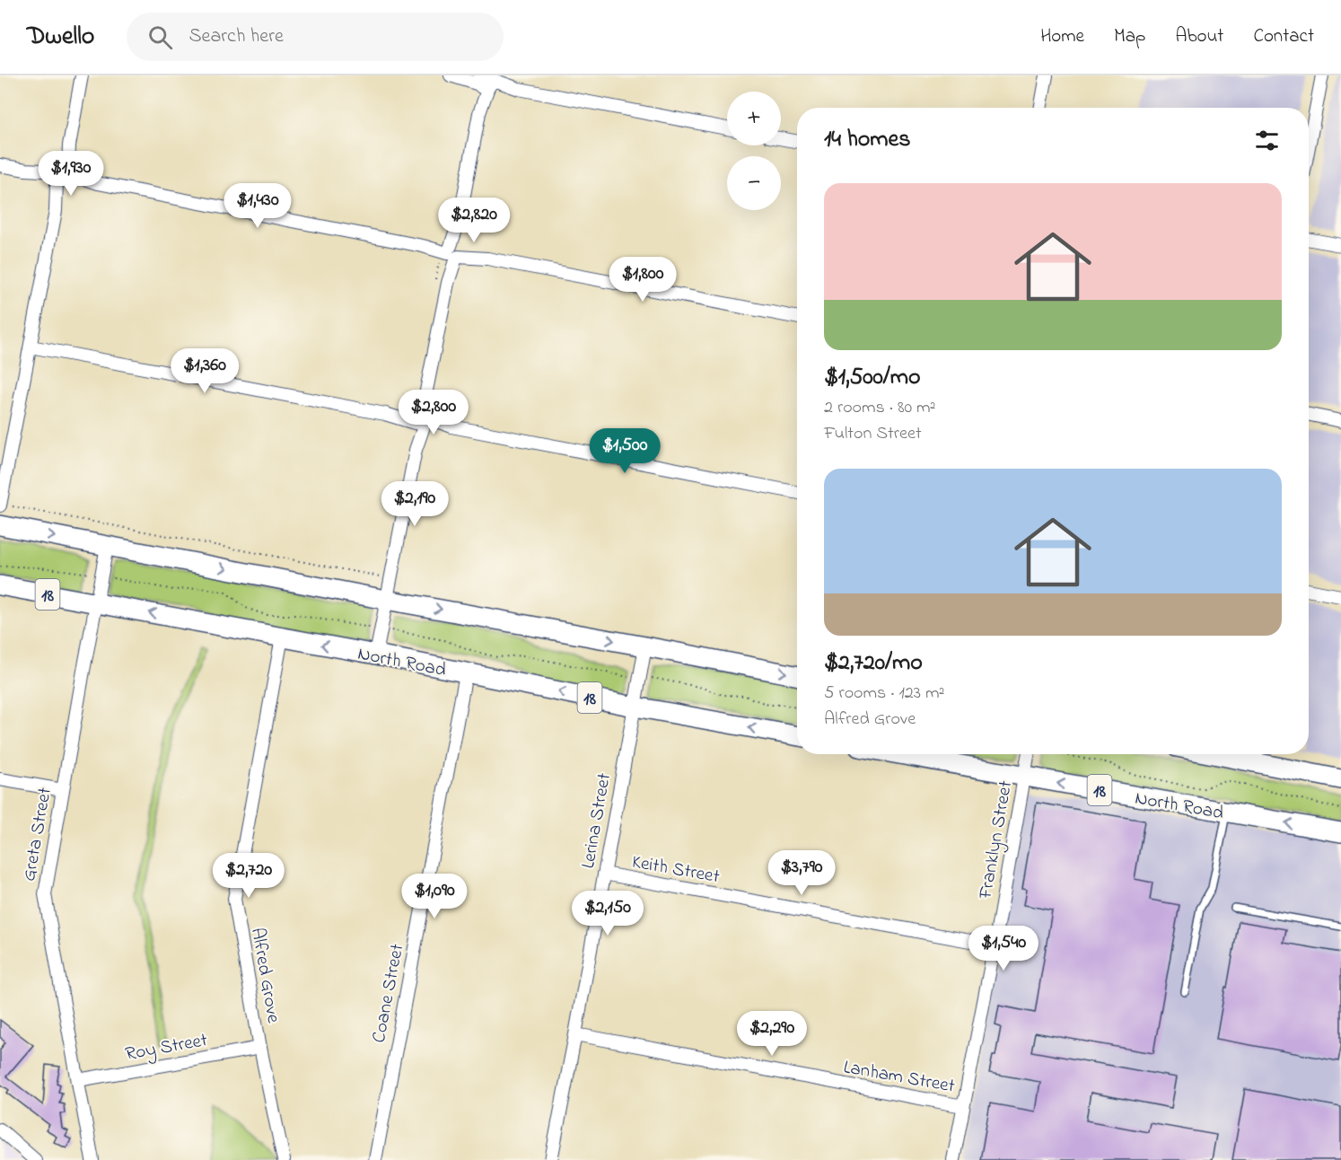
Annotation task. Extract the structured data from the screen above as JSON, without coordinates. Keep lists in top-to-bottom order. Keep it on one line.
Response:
{"streets":{"highway":["18","North Road"],"street":["Lerina Street","Greta Street","Franklyn Street","Keith Street","Alfred Grove","Coane Street","Roy Street","Lanham Street"]},"crossings":[["North Road","Lerina Street"],["North Road","Greta Street"],["North Road","Franklyn Street"],["North Road","Alfred Grove"],["North Road","Coane Street"],["Lerina Street","Keith Street"],["Lerina Street","Lanham Street"],["Greta Street","Roy Street"],["Franklyn Street","Keith Street"],["Franklyn Street","Lanham Street"],["Alfred Grove","Roy Street"]],"page":{"header":"Dwello","search":"Search here","nav":["Home","Map","About","Contact"],"map_buttons":["+","−"],"heading":"14 homes","price":["$1,930","$1,430","$2,820","$1,800","$1,360","$2,800","$1,500","$2,190","$3,790","$2,720","$1,090","$2,150","$1,540","$2,290"],"list":[{"name":"$1,500/mo","note":"2 rooms · 80 m² · Fulton Street"},{"name":"$2,720/mo","note":"5 rooms · 123 m² · Alfred Grove"}]}}
